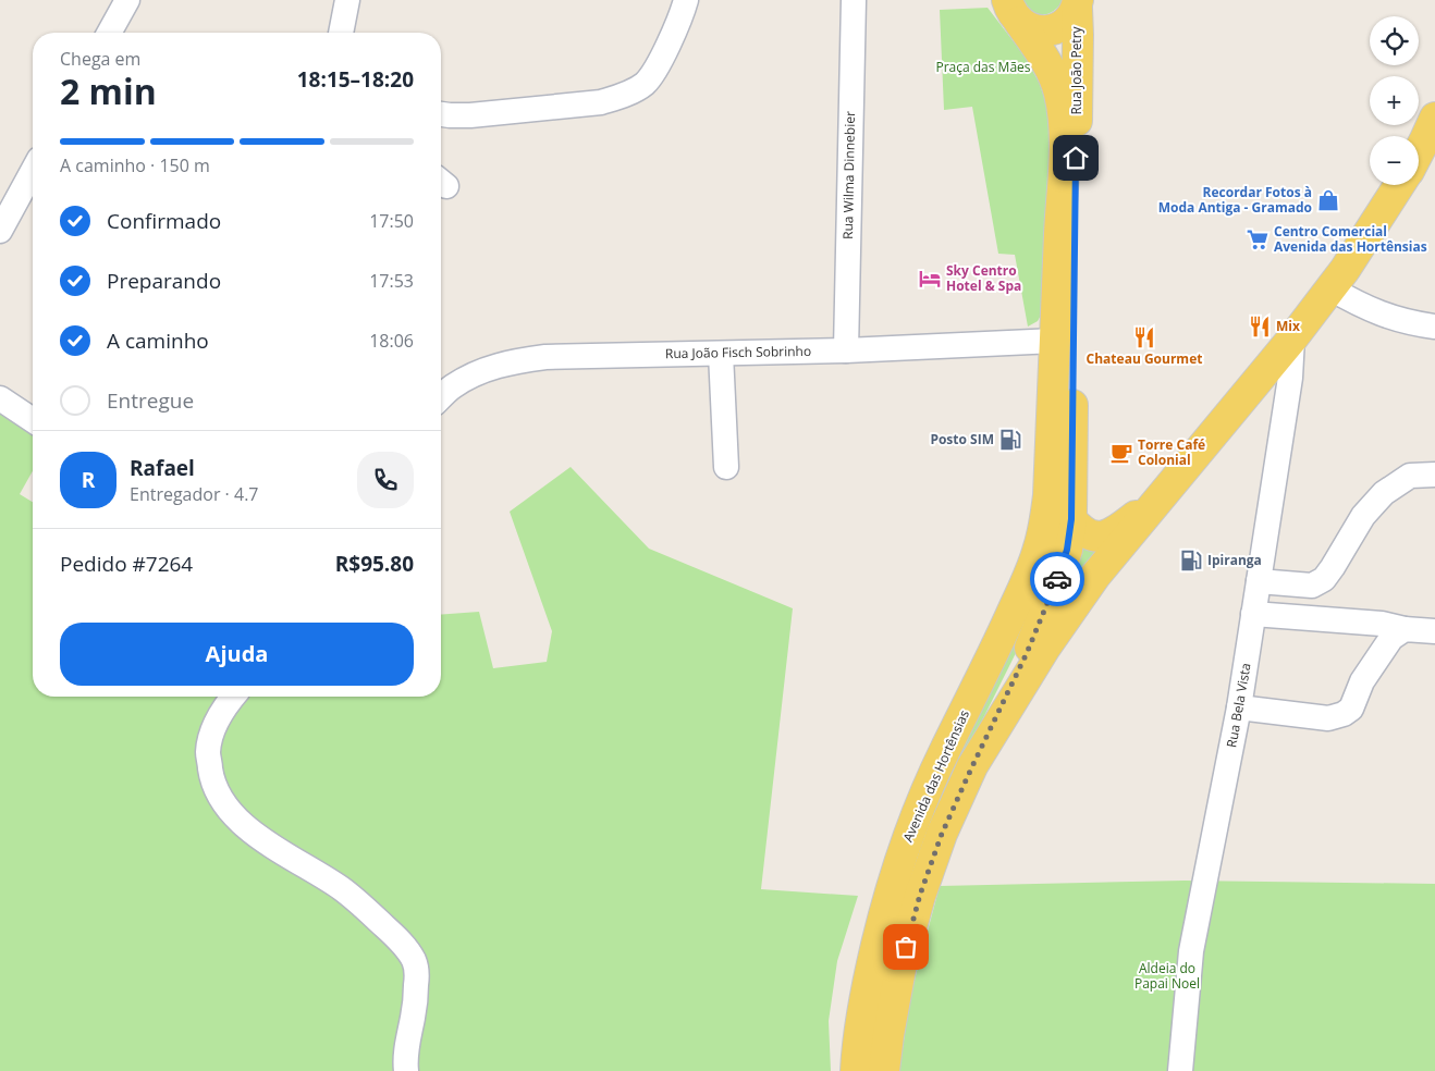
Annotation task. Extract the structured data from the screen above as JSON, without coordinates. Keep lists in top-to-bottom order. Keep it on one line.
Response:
{"streets":{"main road":["Rua João Petry","Avenida das Hortênsias"],"street":["Rua Wilma Dinnebier","Rua João Fisch Sobrinho","Rua Bela Vista"]},"crossings":[["Rua João Petry","Rua João Fisch Sobrinho"],["Rua João Petry","Avenida das Hortênsias"],["Rua Wilma Dinnebier","Rua João Fisch Sobrinho"]],"parks":["Praça das Mães","Aldeia do Papai Noel"],"places":{"shop":["Recordar Fotos à Moda Antiga - Gramado"],"supermarket":["Centro Comercial Avenida das Hortênsias"],"hotel":["Sky Centro Hotel & Spa"],"restaurant":["Mix","Chateau Gourmet"],"fuel station":["Posto SIM","Ipiranga"],"cafe":["Torre Café Colonial"]},"page":{"map_buttons":["+","−"],"heading":["2 min","Chega em","18:15–18:20"],"panel":["Rafael","Entregador · 4.7","Pedido #7264","R$95.80"],"bar":"A caminho · 150 m","list":[["Confirmado","17:50"],["Preparando","17:53"],["A caminho","18:06"],"Entregue"],"round":"R","buttons":"Ajuda"}}
